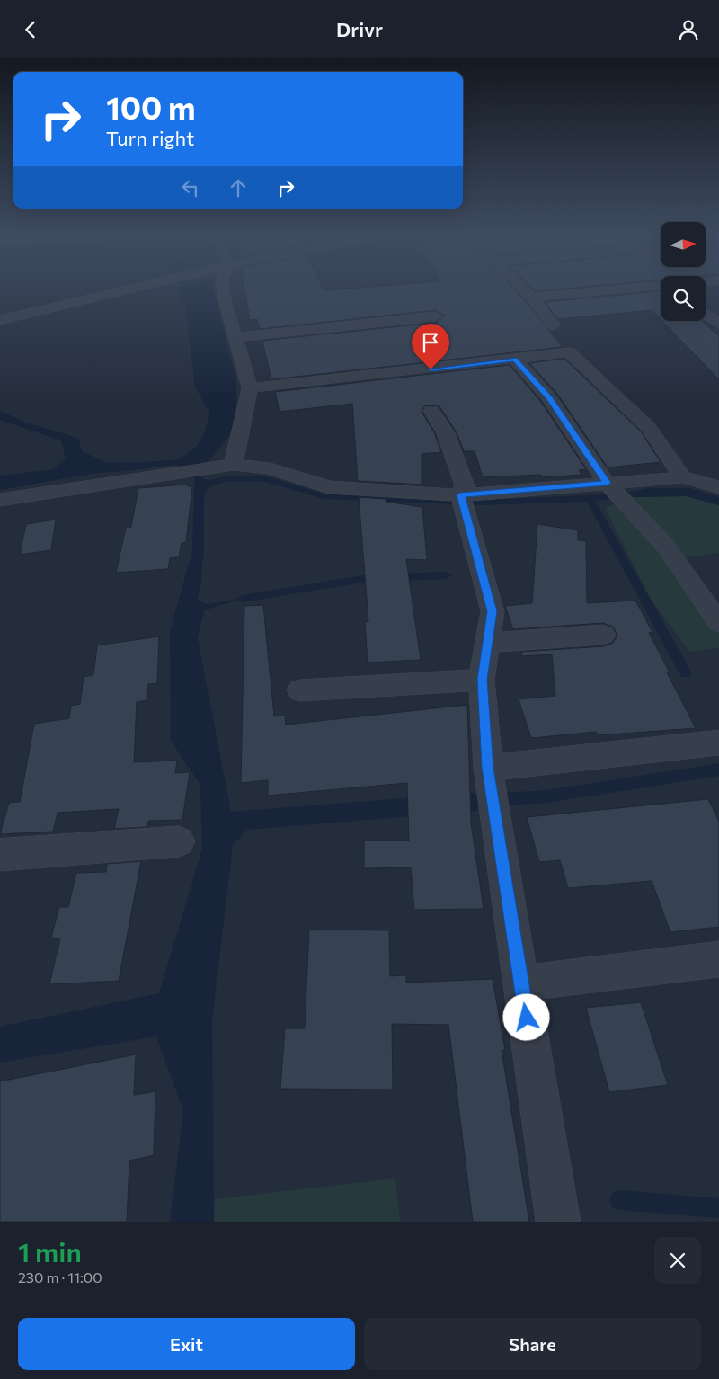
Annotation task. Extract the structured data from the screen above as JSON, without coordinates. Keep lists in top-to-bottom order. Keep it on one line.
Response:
{"north":"right","page":{"header":"Drivr","turn":["100 m","Turn right"],"heading":["1 min","230 m · 11:00"],"buttons":["Exit","Share"]}}
